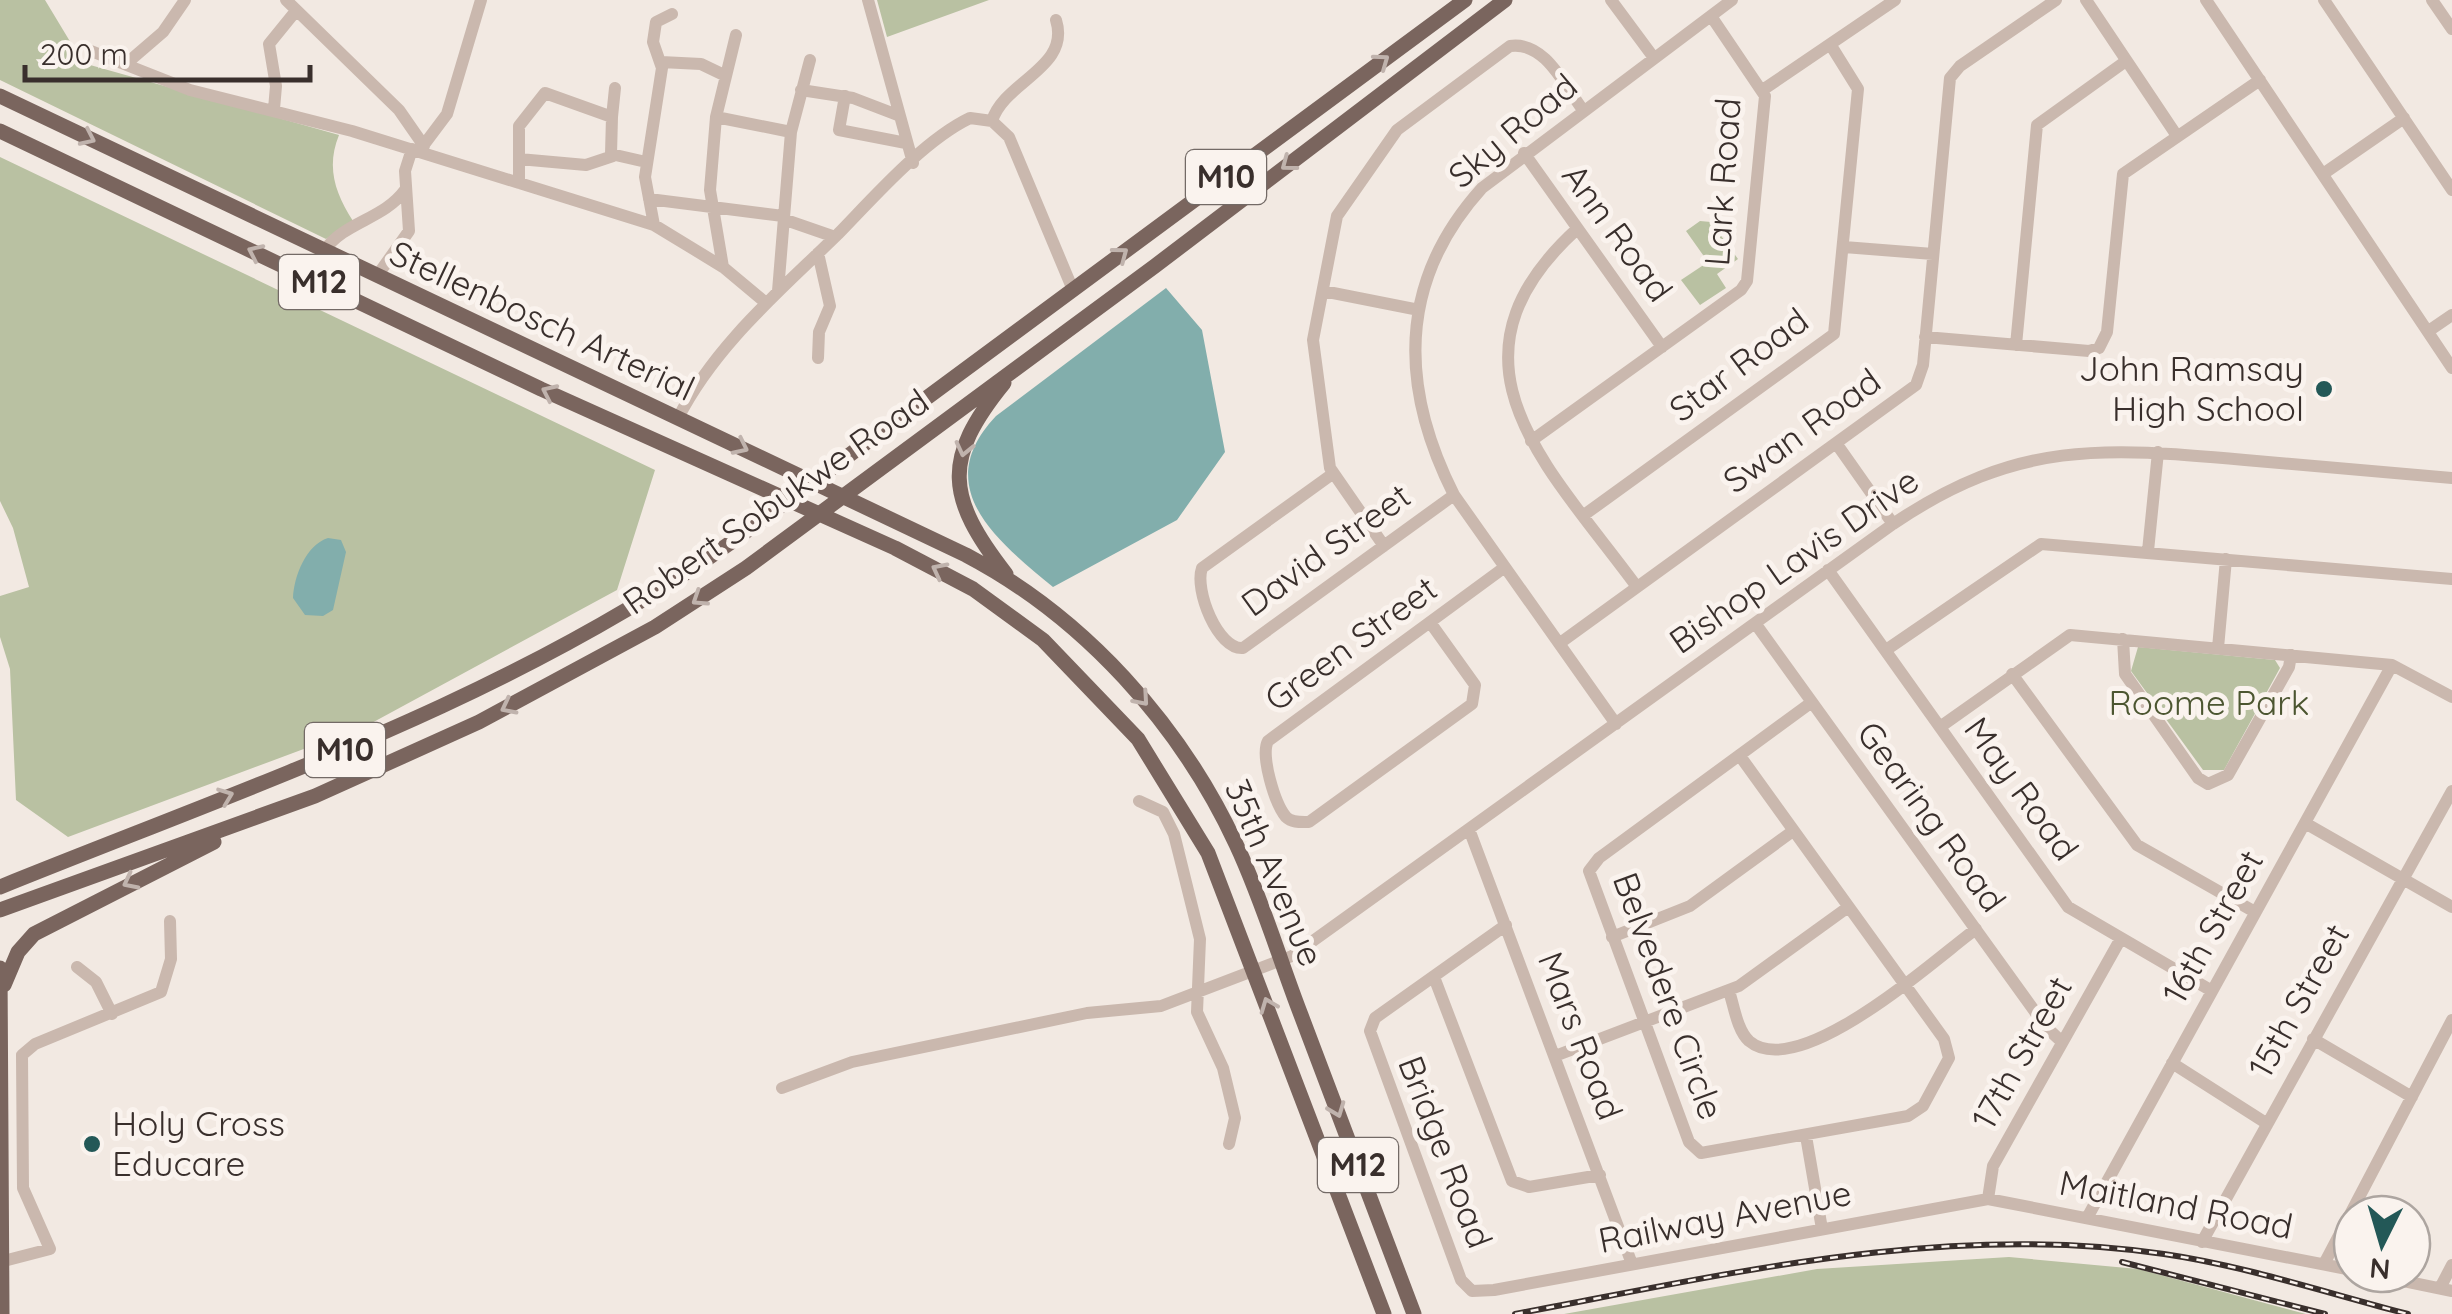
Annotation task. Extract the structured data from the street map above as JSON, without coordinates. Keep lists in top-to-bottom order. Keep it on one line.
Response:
{"streets":{"main road":["M10","M12","Stellenbosch Arterial","Robert Sobukwe Road","35th Avenue"],"street":["Sky Road","Lark Road","Ann Road","Star Road","Swan Road","David Street","Bishop Lavis Drive","Green Street","May Road","Gearing Road","16th Street","Belvedere Circle","15th Street","Mars Road","17th Street","Bridge Road","Maitland Road","Railway Avenue"]},"crossings":[["Sky Road","Lark Road"],["Sky Road","Ann Road"],["Sky Road","Swan Road"],["Sky Road","David Street"],["Sky Road","Bishop Lavis Drive"],["Sky Road","Green Street"],["Lark Road","Ann Road"],["Stellenbosch Arterial","Robert Sobukwe Road"],["Stellenbosch Arterial","35th Avenue"],["Robert Sobukwe Road","35th Avenue"],["Bishop Lavis Drive","May Road"],["Bishop Lavis Drive","Gearing Road"],["Bishop Lavis Drive","35th Avenue"],["Bishop Lavis Drive","Mars Road"],["May Road","16th Street"],["May Road","17th Street"],["Gearing Road","Belvedere Circle"],["Gearing Road","17th Street"],["16th Street","Maitland Road"],["15th Street","Maitland Road"],["Mars Road","Railway Avenue"],["17th Street","Maitland Road"],["17th Street","Railway Avenue"],["Bridge Road","Railway Avenue"],["Maitland Road","Railway Avenue"]],"parks":["Roome Park"],"places":["John Ramsay High School","Holy Cross Educare"],"scale_bar":"200 m","north":"bottom"}
